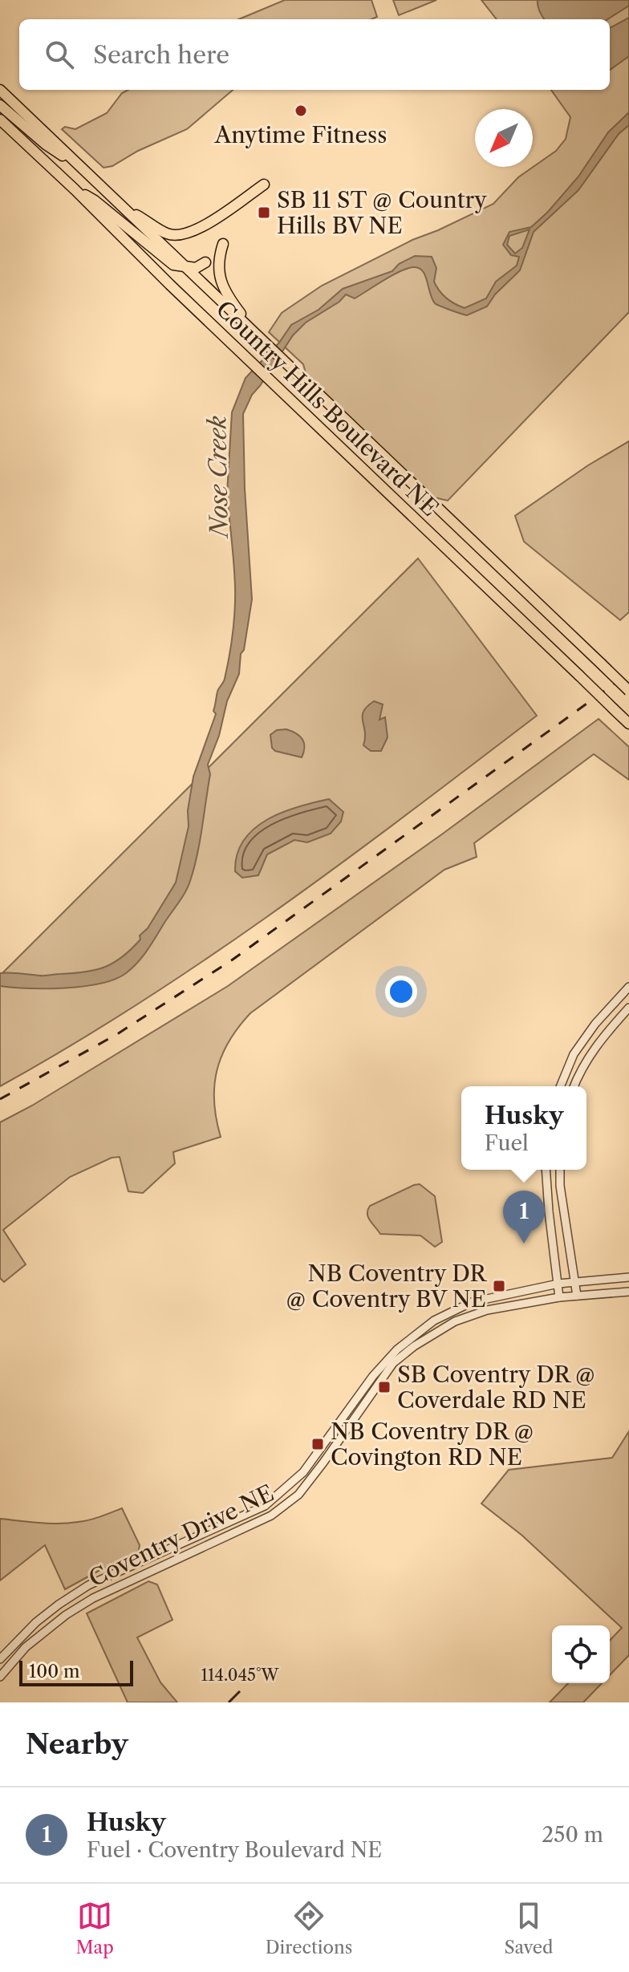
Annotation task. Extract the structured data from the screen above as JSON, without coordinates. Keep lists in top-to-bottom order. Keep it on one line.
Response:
{"streets":{"main road":["Country Hills Boulevard NE"],"street":["Coventry Drive NE"]},"water":["Nose Creek"],"places":{"other":["Anytime Fitness"],"transit":["SB 11 ST @ Country Hills BV NE","NB Coventry DR @ Coventry BV NE","SB Coventry DR @ Coverdale RD NE","NB Coventry DR @ Covington RD NE"]},"scale_bar":"100 m","north":"bottom left","page":{"search":"Search here","popup":["Husky","Fuel"],"pins":"1","scale":"100 m","heading":"Nearby","list":[{"mark":"1","name":"Husky","note":"Fuel · Coventry Boulevard NE","value":"250 m"}],"nav":["Map","Directions","Saved"]},"coordinates":["114.045°W"]}
